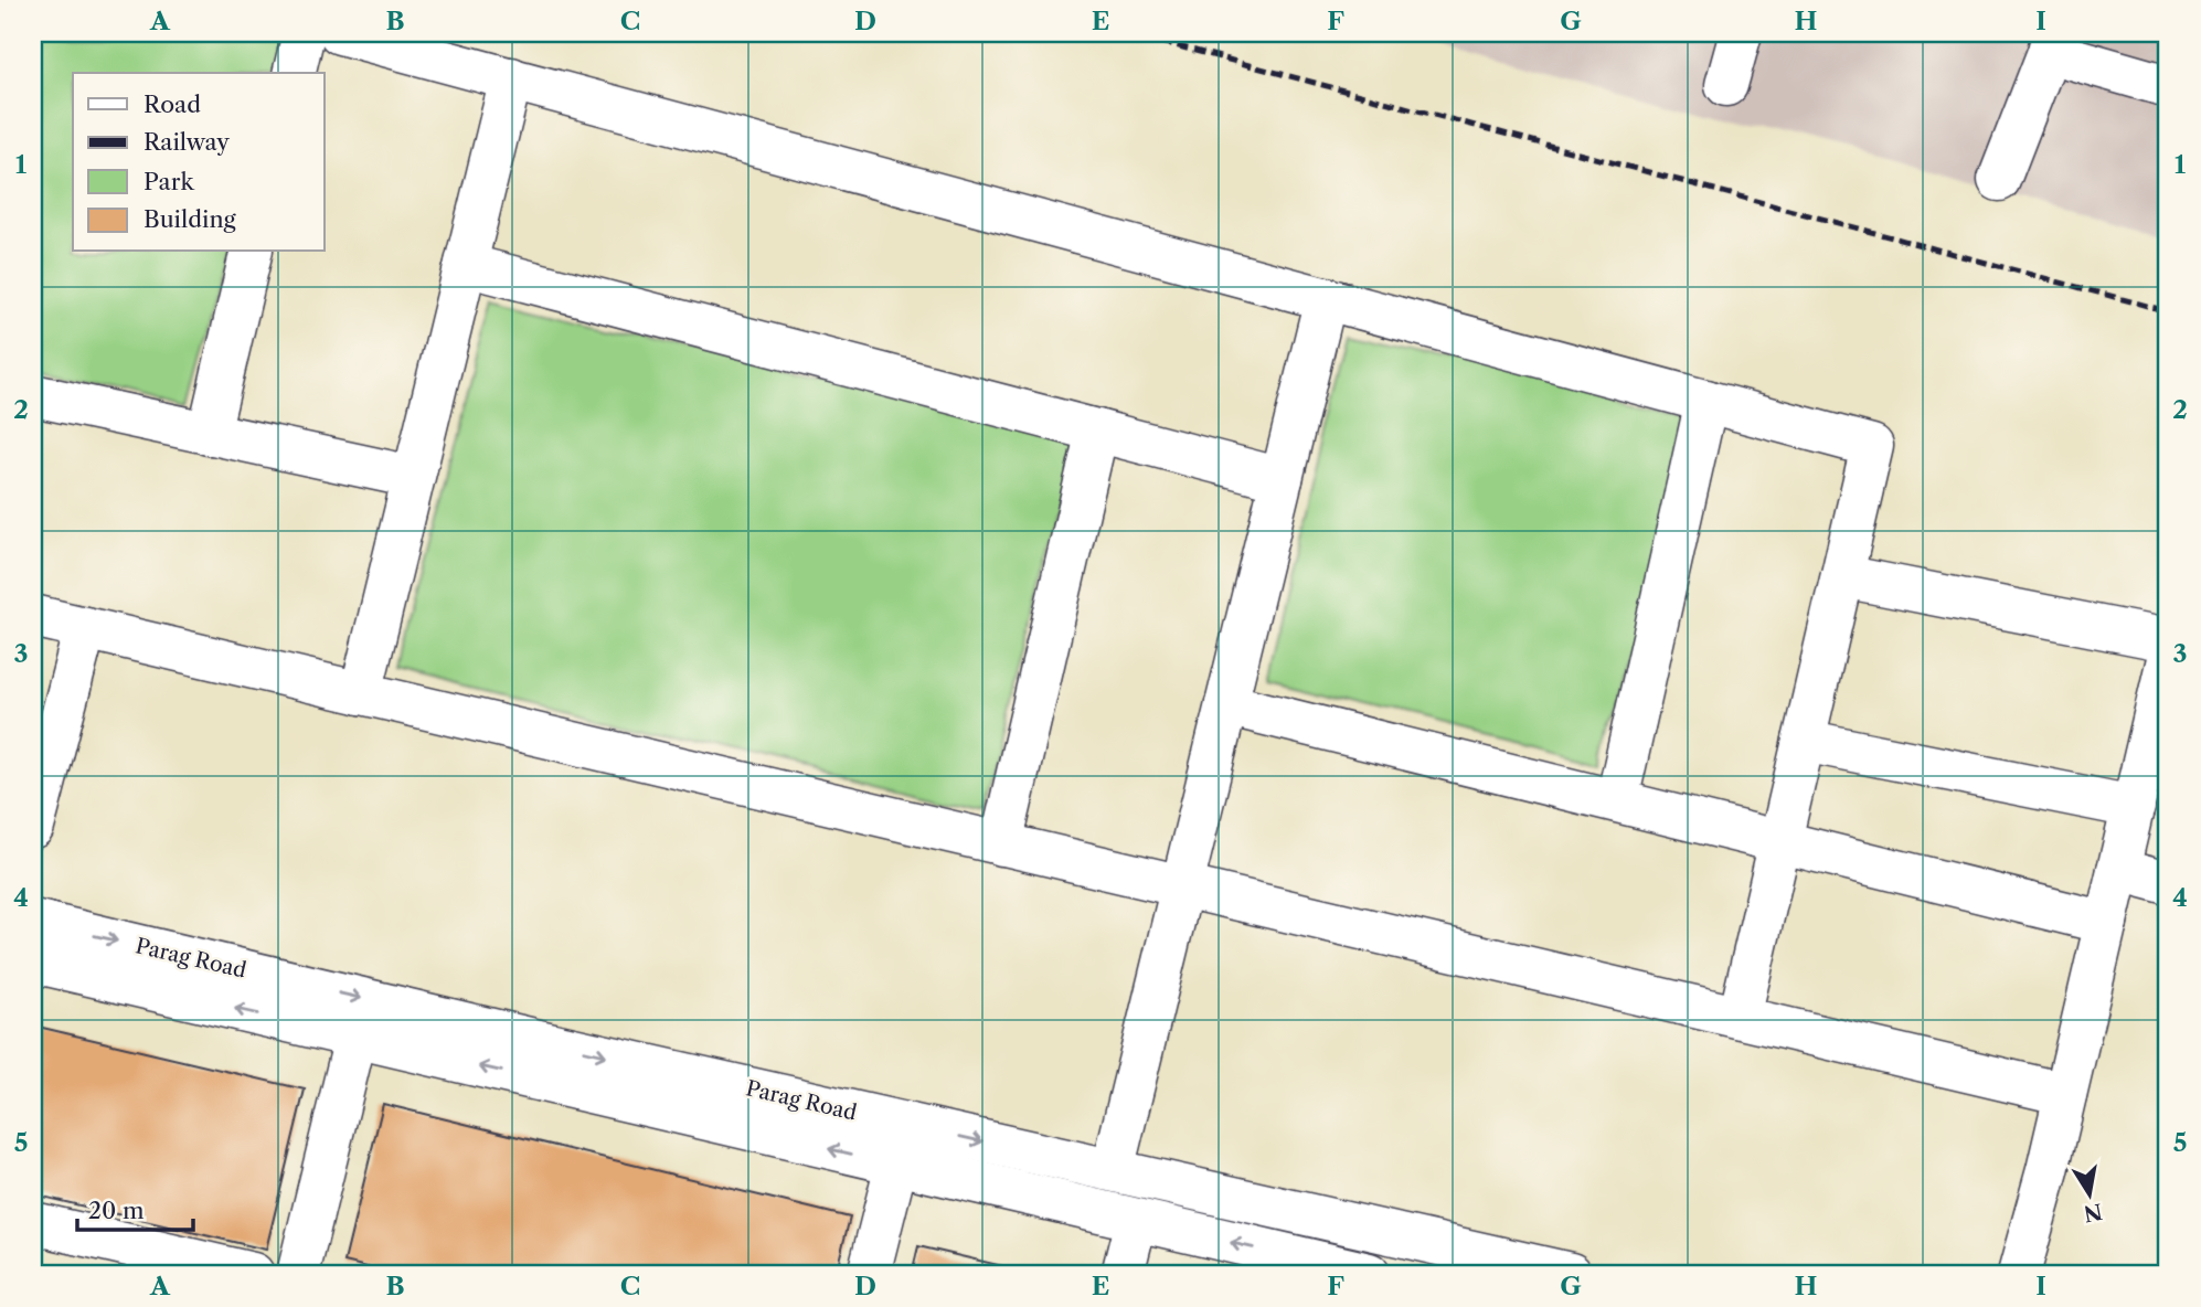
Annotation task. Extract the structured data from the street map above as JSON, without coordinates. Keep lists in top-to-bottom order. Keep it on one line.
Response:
{"streets":{"street":["Parag Road"]},"legend":["Road","Railway","Park","Building"],"scale_bar":"20 m","north":"bottom","grid":{"columns":["A","B","C","D","E","F","G","H","I"],"rows":["1","2","3","4","5"]}}
